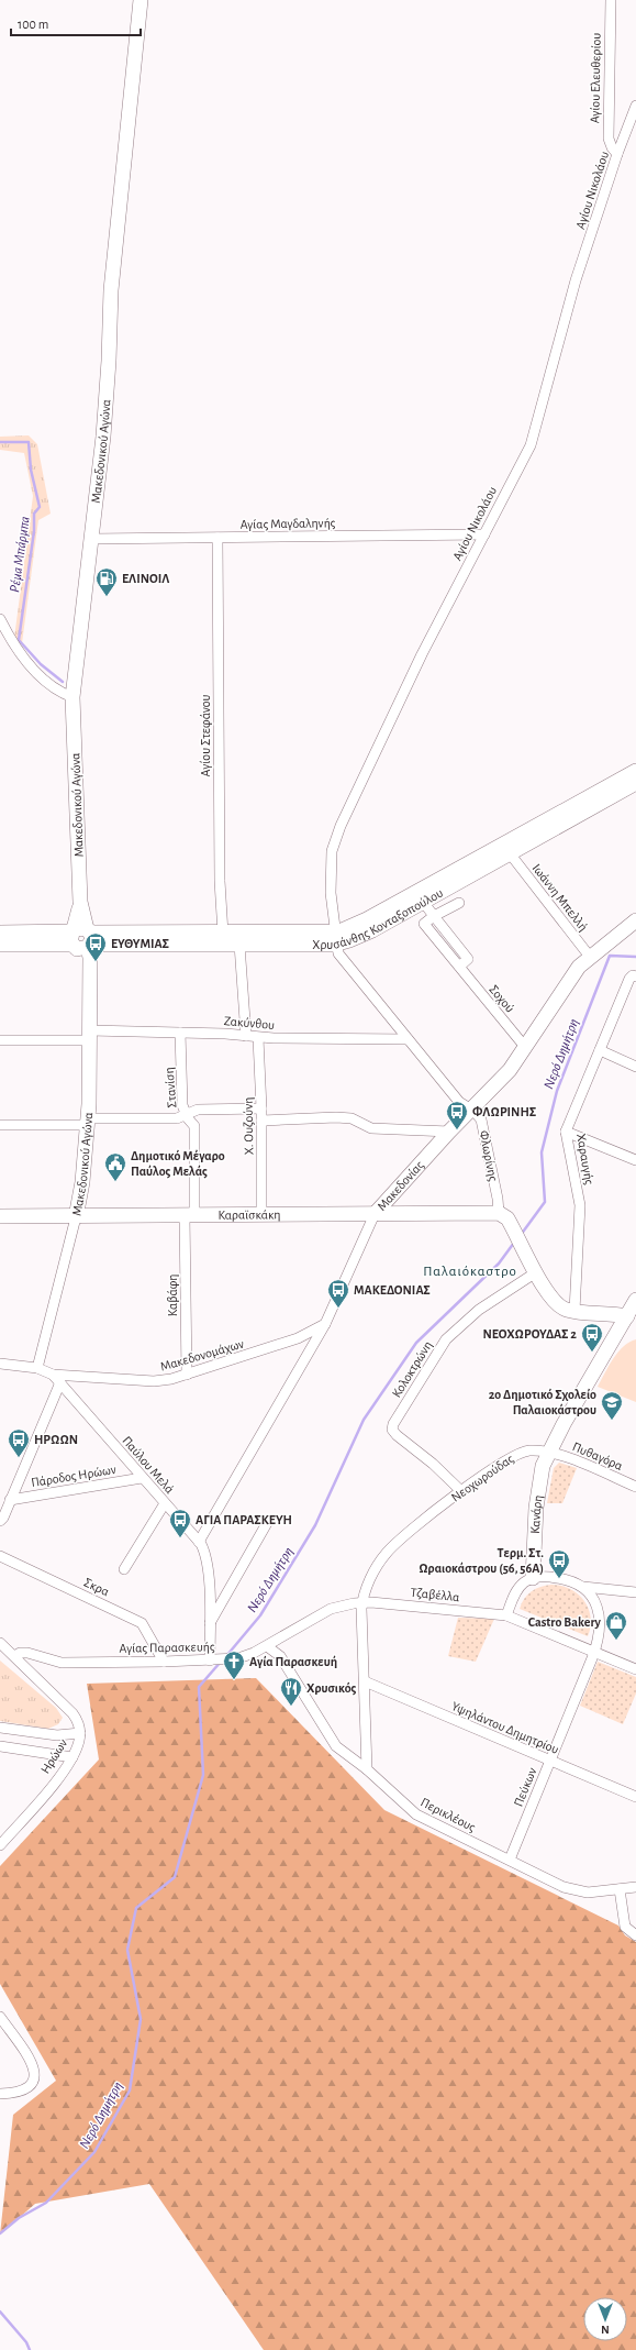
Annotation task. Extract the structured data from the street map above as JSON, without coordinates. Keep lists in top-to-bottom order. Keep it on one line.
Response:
{"streets":{"street":["Αγίου Ελευθερίου","Αγίου Νικολάου","Μακεδονικού Αγώνα","Αγίας Μαγδαληνής","Αγίου Στεφάνου","Ιωάννη Μπελλή","Χρυσάνθης Κονταξοπούλου","Σοχού","Ζακύνθου","Στανίση","Χ. Ουζούνη","Φλωρίνης","Χαραυγής","Μακεδονίας","Καραϊσκάκη","Καβάφη","Μακεδονομάχων","Κολοκτρώνη","Πυθαγόρα","Παύλου Μελά","Πάροδος Ηρώων","Νεοχωρούδας","Κανάρη","Σκρα","Τζαβέλλα","Αγίας Παρασκευής","Υψηλάντου Δημητρίου","Ηρώων","Πεύκων","Περικλέους"]},"crossings":[["Αγίου Ελευθερίου","Αγίου Νικολάου"],["Αγίου Νικολάου","Αγίας Μαγδαληνής"],["Αγίου Νικολάου","Χρυσάνθης Κονταξοπούλου"],["Αγίου Νικολάου","Φλωρίνης"],["Μακεδονικού Αγώνα","Αγίας Μαγδαληνής"],["Μακεδονικού Αγώνα","Χρυσάνθης Κονταξοπούλου"],["Μακεδονικού Αγώνα","Ζακύνθου"],["Μακεδονικού Αγώνα","Καραϊσκάκη"],["Μακεδονικού Αγώνα","Παύλου Μελά"],["Αγίας Μαγδαληνής","Αγίου Στεφάνου"],["Αγίου Στεφάνου","Χρυσάνθης Κονταξοπούλου"],["Ιωάννη Μπελλή","Χρυσάνθης Κονταξοπούλου"],["Ιωάννη Μπελλή","Μακεδονίας"],["Χρυσάνθης Κονταξοπούλου","Φλωρίνης"],["Σοχού","Μακεδονίας"],["Ζακύνθου","Στανίση"],["Ζακύνθου","Χ. Ουζούνη"],["Ζακύνθου","Φλωρίνης"],["Στανίση","Καραϊσκάκη"],["Στανίση","Καβάφη"],["Χ. Ουζούνη","Καραϊσκάκη"],["Φλωρίνης","Μακεδονίας"],["Φλωρίνης","Καραϊσκάκη"],["Μακεδονίας","Καραϊσκάκη"],["Μακεδονίας","Μακεδονομάχων"],["Μακεδονίας","Παύλου Μελά"],["Καραϊσκάκη","Καβάφη"],["Καβάφη","Μακεδονομάχων"],["Μακεδονομάχων","Παύλου Μελά"],["Κολοκτρώνη","Νεοχωρούδας"],["Πυθαγόρα","Νεοχωρούδας"],["Πυθαγόρα","Κανάρη"],["Παύλου Μελά","Πάροδος Ηρώων"],["Παύλου Μελά","Αγίας Παρασκευής"],["Νεοχωρούδας","Κανάρη"],["Νεοχωρούδας","Τζαβέλλα"],["Νεοχωρούδας","Αγίας Παρασκευής"],["Σκρα","Αγίας Παρασκευής"],["Τζαβέλλα","Αγίας Παρασκευής"],["Τζαβέλλα","Πεύκων"],["Αγίας Παρασκευής","Ηρώων"],["Αγίας Παρασκευής","Περικλέους"],["Υψηλάντου Δημητρίου","Πεύκων"],["Πεύκων","Περικλέους"]],"districts":["Παλαιόκαστρο"],"water":["Ρέμα Μπάρμπα","Νερό Δημήτρη"],"places":{"fuel station":["ΕΛΙΝΟΙΛ"],"bus stop":["ΕΥΘΥΜΙΑΣ","ΦΛΩΡΙΝΗΣ","ΜΑΚΕΔΟΝΙΑΣ","ΝΕΟΧΩΡΟΥΔΑΣ 2","ΗΡΩΩΝ","ΑΓΙΑ ΠΑΡΑΣΚΕΥΗ","Τερμ. Στ. Ωραιοκάστρου (56, 56Α)"],"public building":["Δημοτικό Μέγαρο Παύλος Μελάς"],"school or university":["2ο Δημοτικό Σχολείο Παλαιοκάστρου"],"shop":["Castro Bakery"],"church":["Αγία Παρασκευή"],"restaurant":["Χρυσικός"]},"scale_bar":"100 m","north":"bottom"}
